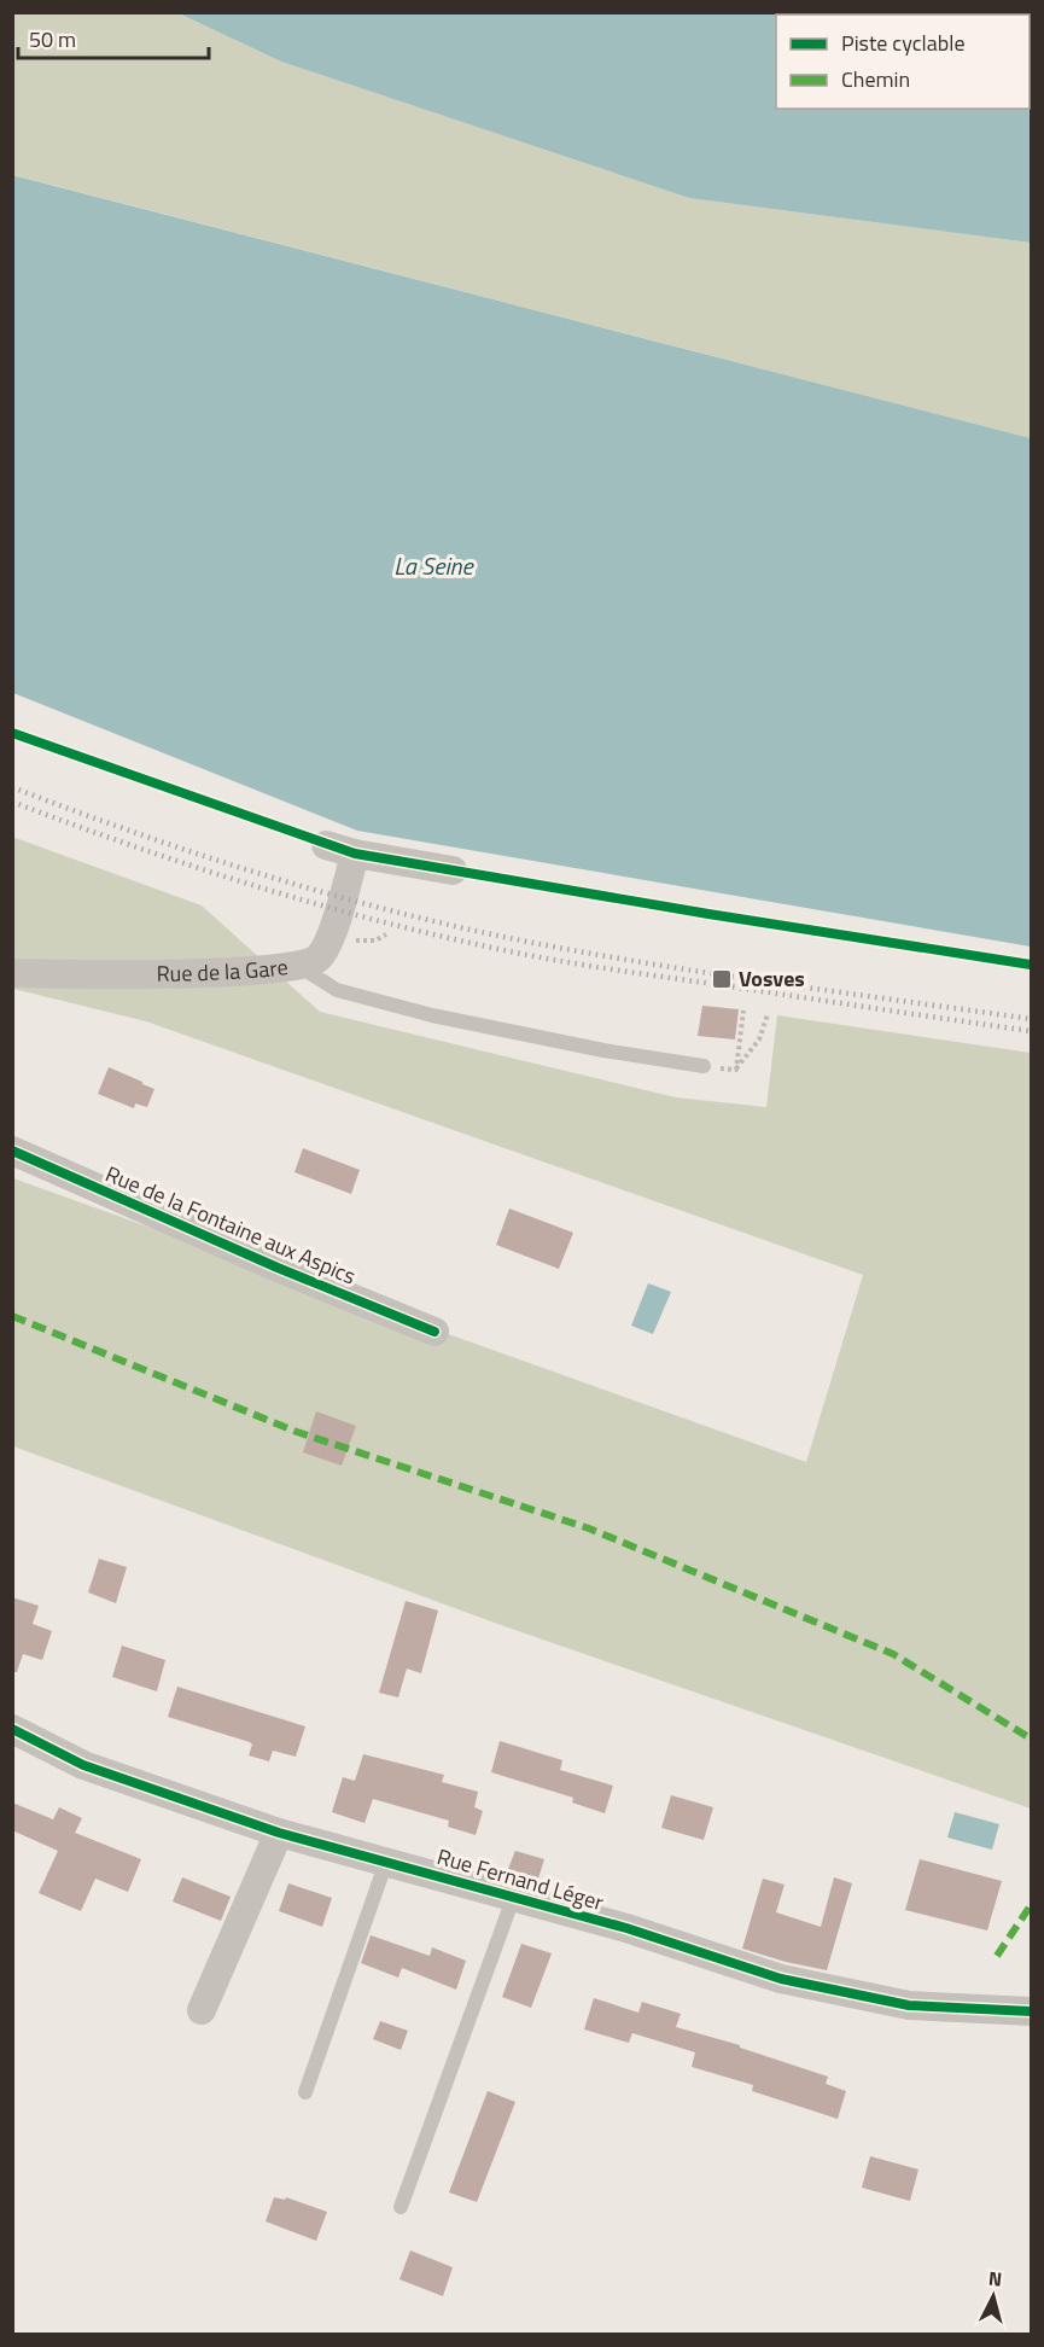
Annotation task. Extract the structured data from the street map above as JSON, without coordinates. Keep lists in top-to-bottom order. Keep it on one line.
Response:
{"streets":{"street":["Rue de la Gare","Rue de la Fontaine aux Aspics","Rue Fernand Léger"]},"water":["La Seine"],"places":{"transit":["Vosves"]},"legend":["Piste cyclable","Chemin"],"scale_bar":"50 m","north":"top"}
